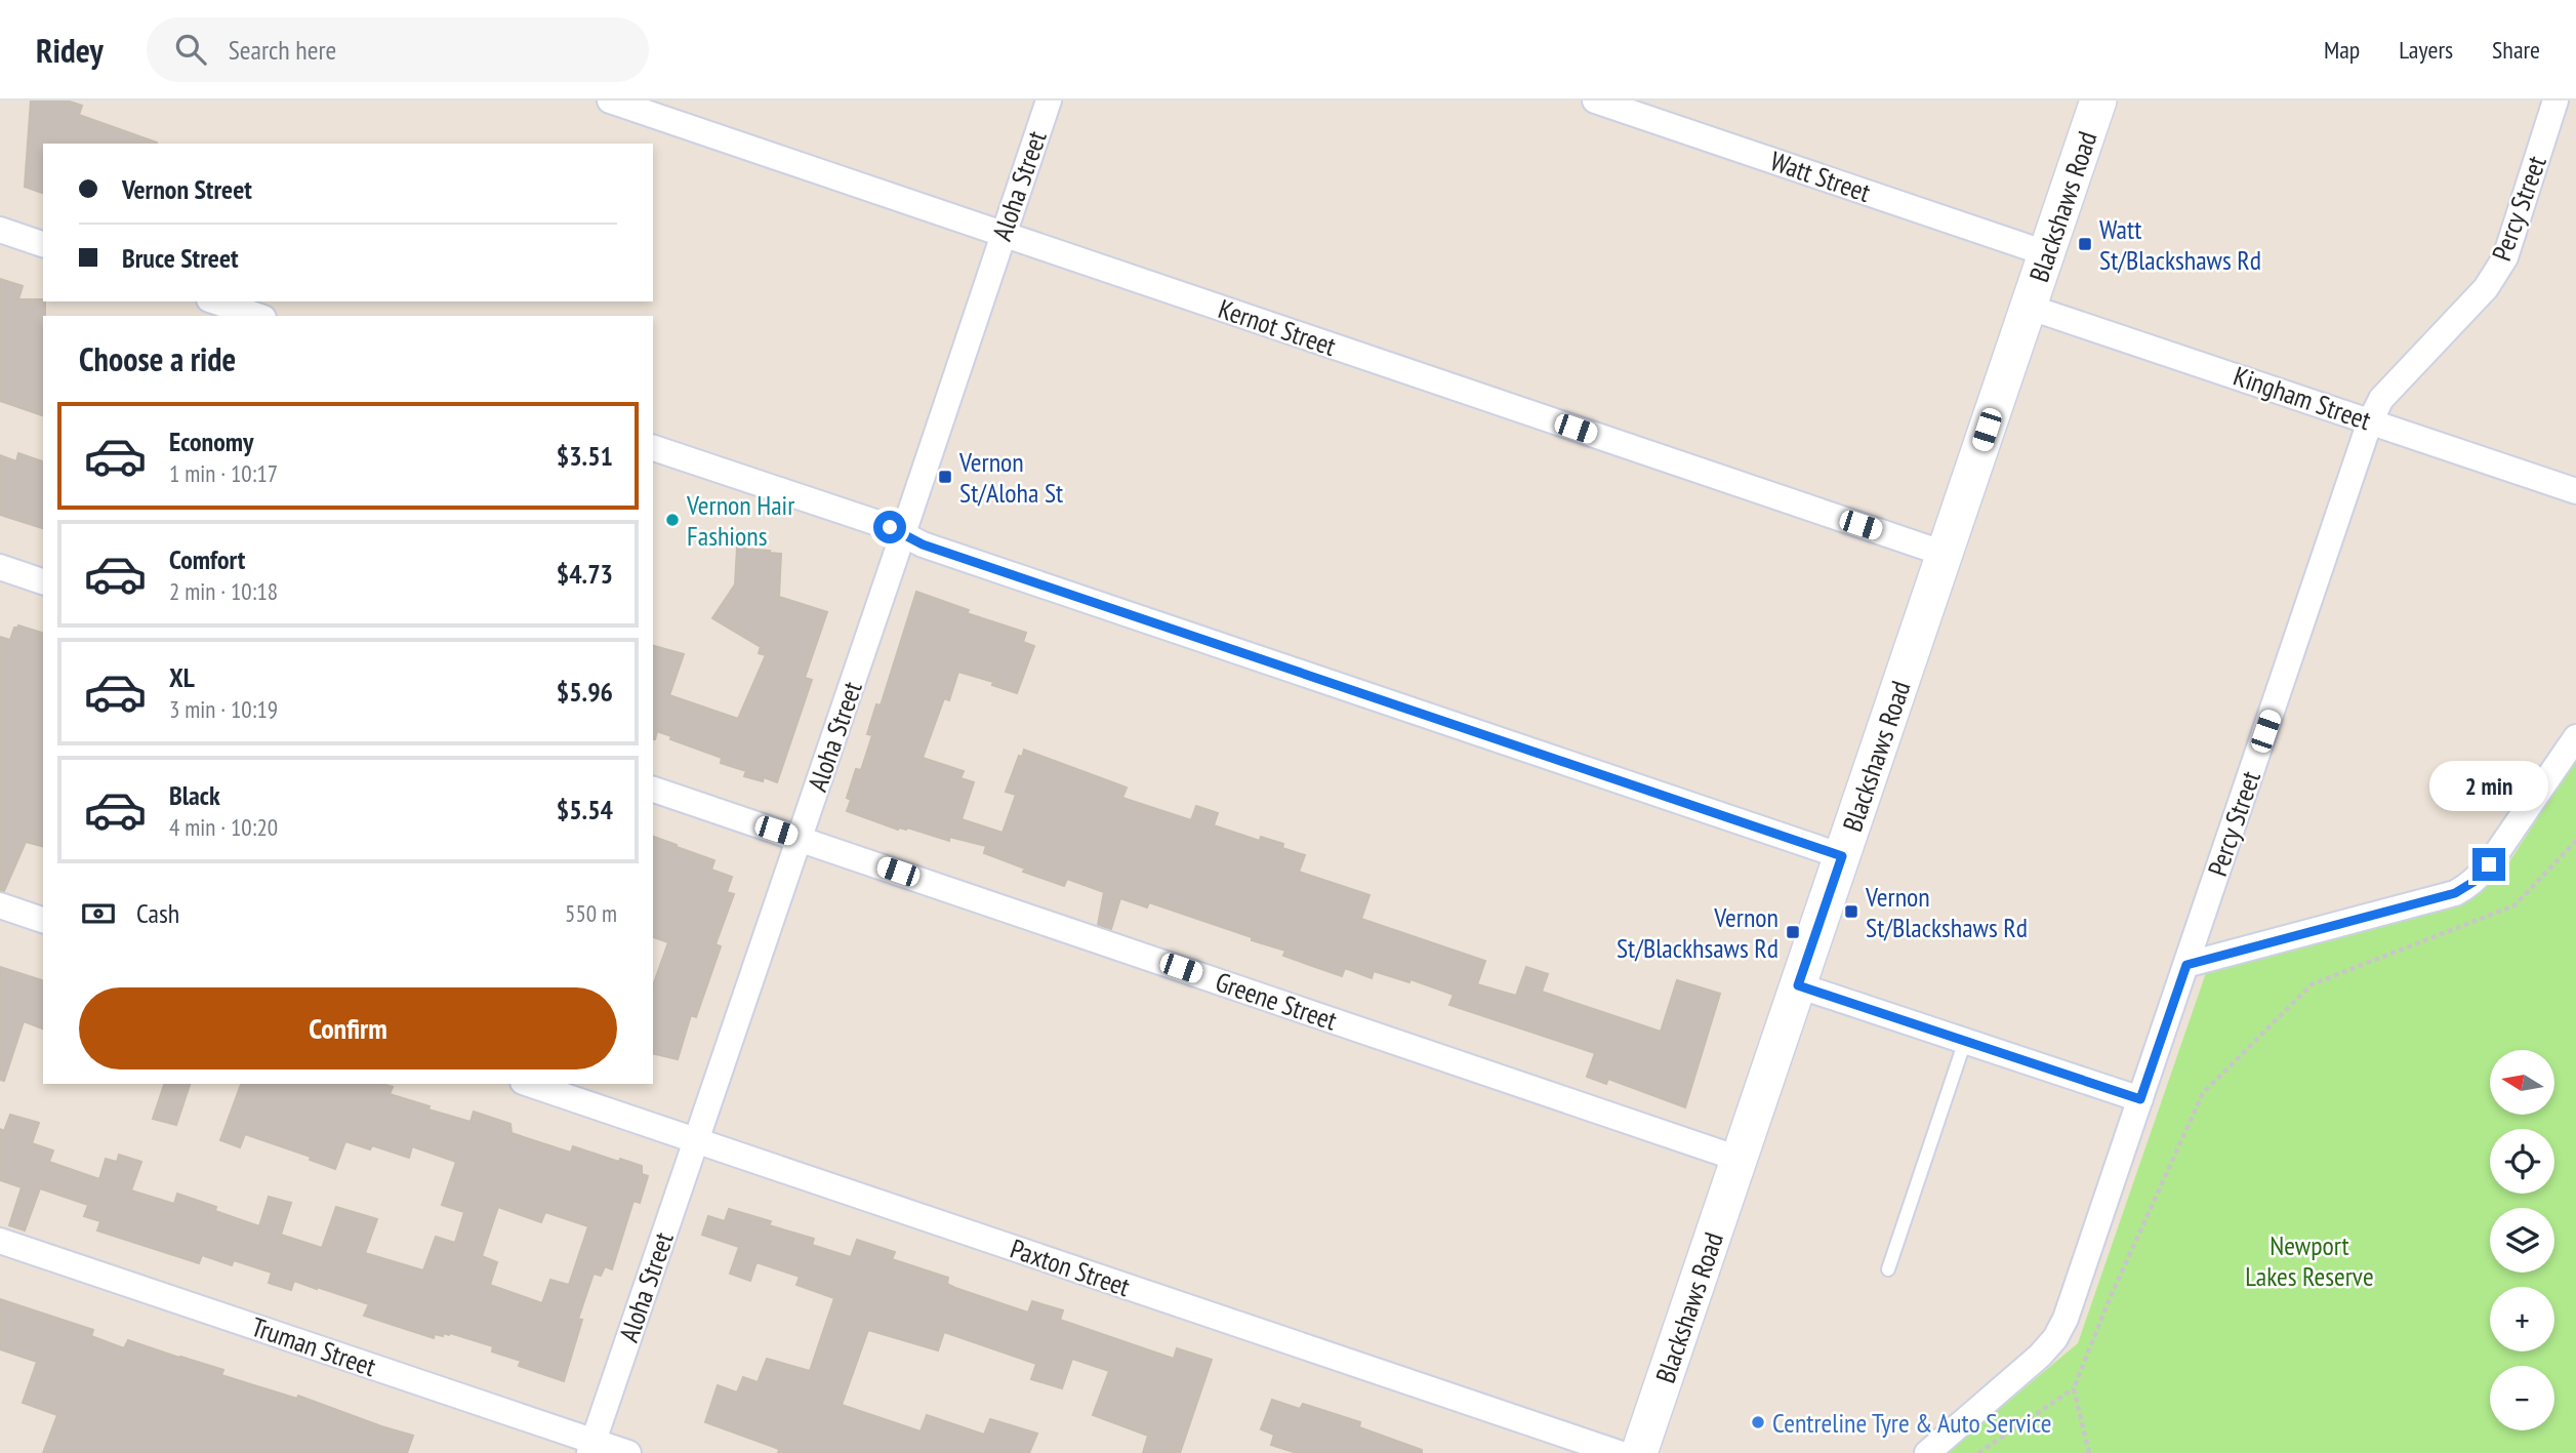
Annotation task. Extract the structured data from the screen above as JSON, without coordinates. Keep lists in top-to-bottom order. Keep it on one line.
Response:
{"streets":{"main road":["Blackshaws Road"],"street":["Watt Street","Aloha Street","Percy Street","Kernot Street","Kingham Street","Greene Street","Paxton Street","Truman Street"]},"crossings":[["Watt Street","Blackshaws Road"],["Aloha Street","Kernot Street"],["Aloha Street","Greene Street"],["Aloha Street","Paxton Street"],["Aloha Street","Truman Street"],["Blackshaws Road","Kernot Street"],["Blackshaws Road","Kingham Street"],["Blackshaws Road","Greene Street"],["Percy Street","Kingham Street"]],"parks":["Newport Lakes Reserve"],"places":{"transit":["Watt St/Blackshaws Rd","Vernon St/Aloha St","Vernon St/Blackshaws Rd","Vernon St/Blackhsaws Rd"],"other":["Vernon Hair Fashions","Centreline Tyre & Auto Service"]},"north":"left","page":{"header":"Ridey","search":"Search here","nav":["Map","Layers","Share"],"banner":["Vernon Street","Bruce Street"],"heading":"Choose a ride","list":[{"name":"Economy","note":"1 min · 10:17","value":"$3.51"},{"name":"Comfort","note":"2 min · 10:18","value":"$4.73"},{"name":"XL","note":"3 min · 10:19","value":"$5.96"},{"name":"Black","note":"4 min · 10:20","value":"$5.54"}],"bubble":"2 min","pay":["Cash","550 m"],"buttons":"Confirm","map_buttons":["+","−"]}}
